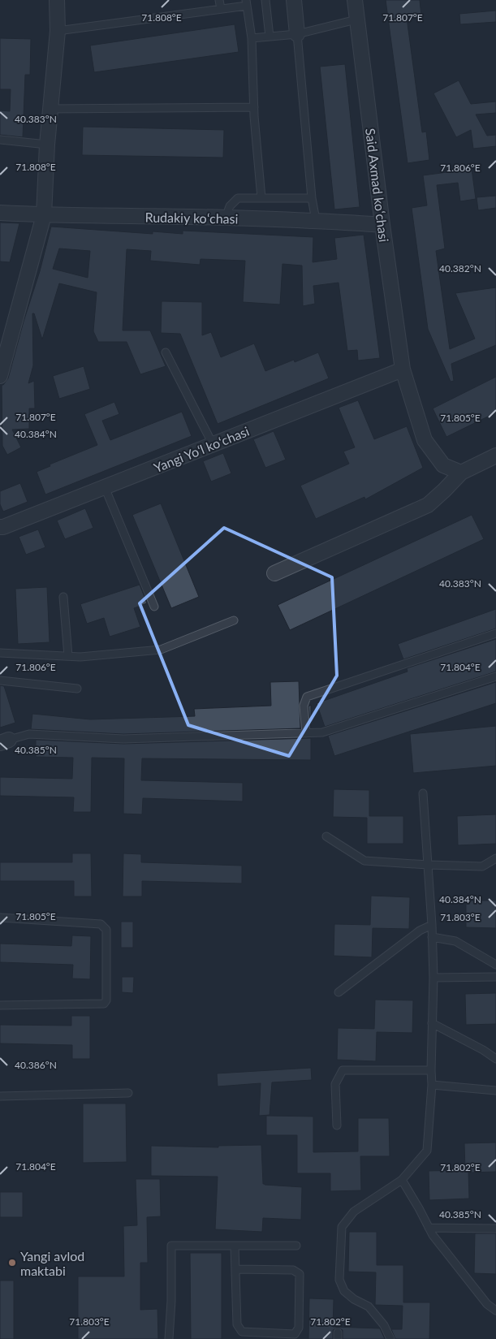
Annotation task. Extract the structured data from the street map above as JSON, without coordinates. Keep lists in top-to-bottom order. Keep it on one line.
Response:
{"streets":{"street":["Said Axmad koʻchasi","Rudakiy koʻchasi","Yangi Yoʻl koʻchasi"]},"crossings":[["Said Axmad koʻchasi","Rudakiy koʻchasi"],["Said Axmad koʻchasi","Yangi Yoʻl koʻchasi"]],"places":["Yangi avlod maktabi"],"coordinates":["71.808°E","71.807°E","40.383°N","71.806°E","40.382°N","71.805°E","40.384°N","71.804°E","40.385°N","71.803°E","40.386°N","71.802°E"]}
